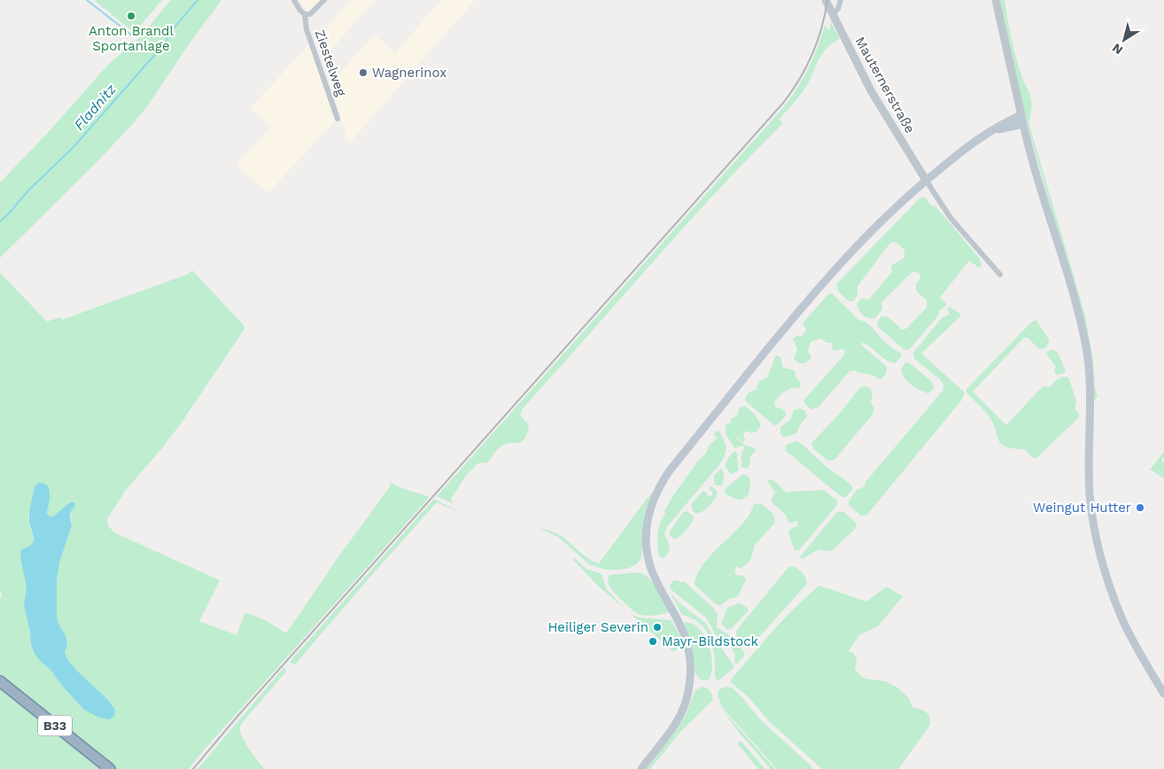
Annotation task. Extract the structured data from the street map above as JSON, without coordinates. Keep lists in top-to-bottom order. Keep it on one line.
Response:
{"streets":{"highway":["B33"],"street":["Ziestelweg","Mauternerstraße"]},"water":["Fladnitz"],"places":["Anton Brandl Sportanlage","Wagnerinox","Weingut Hutter","Heiliger Severin","Mayr-Bildstock"],"north":"bottom left"}
